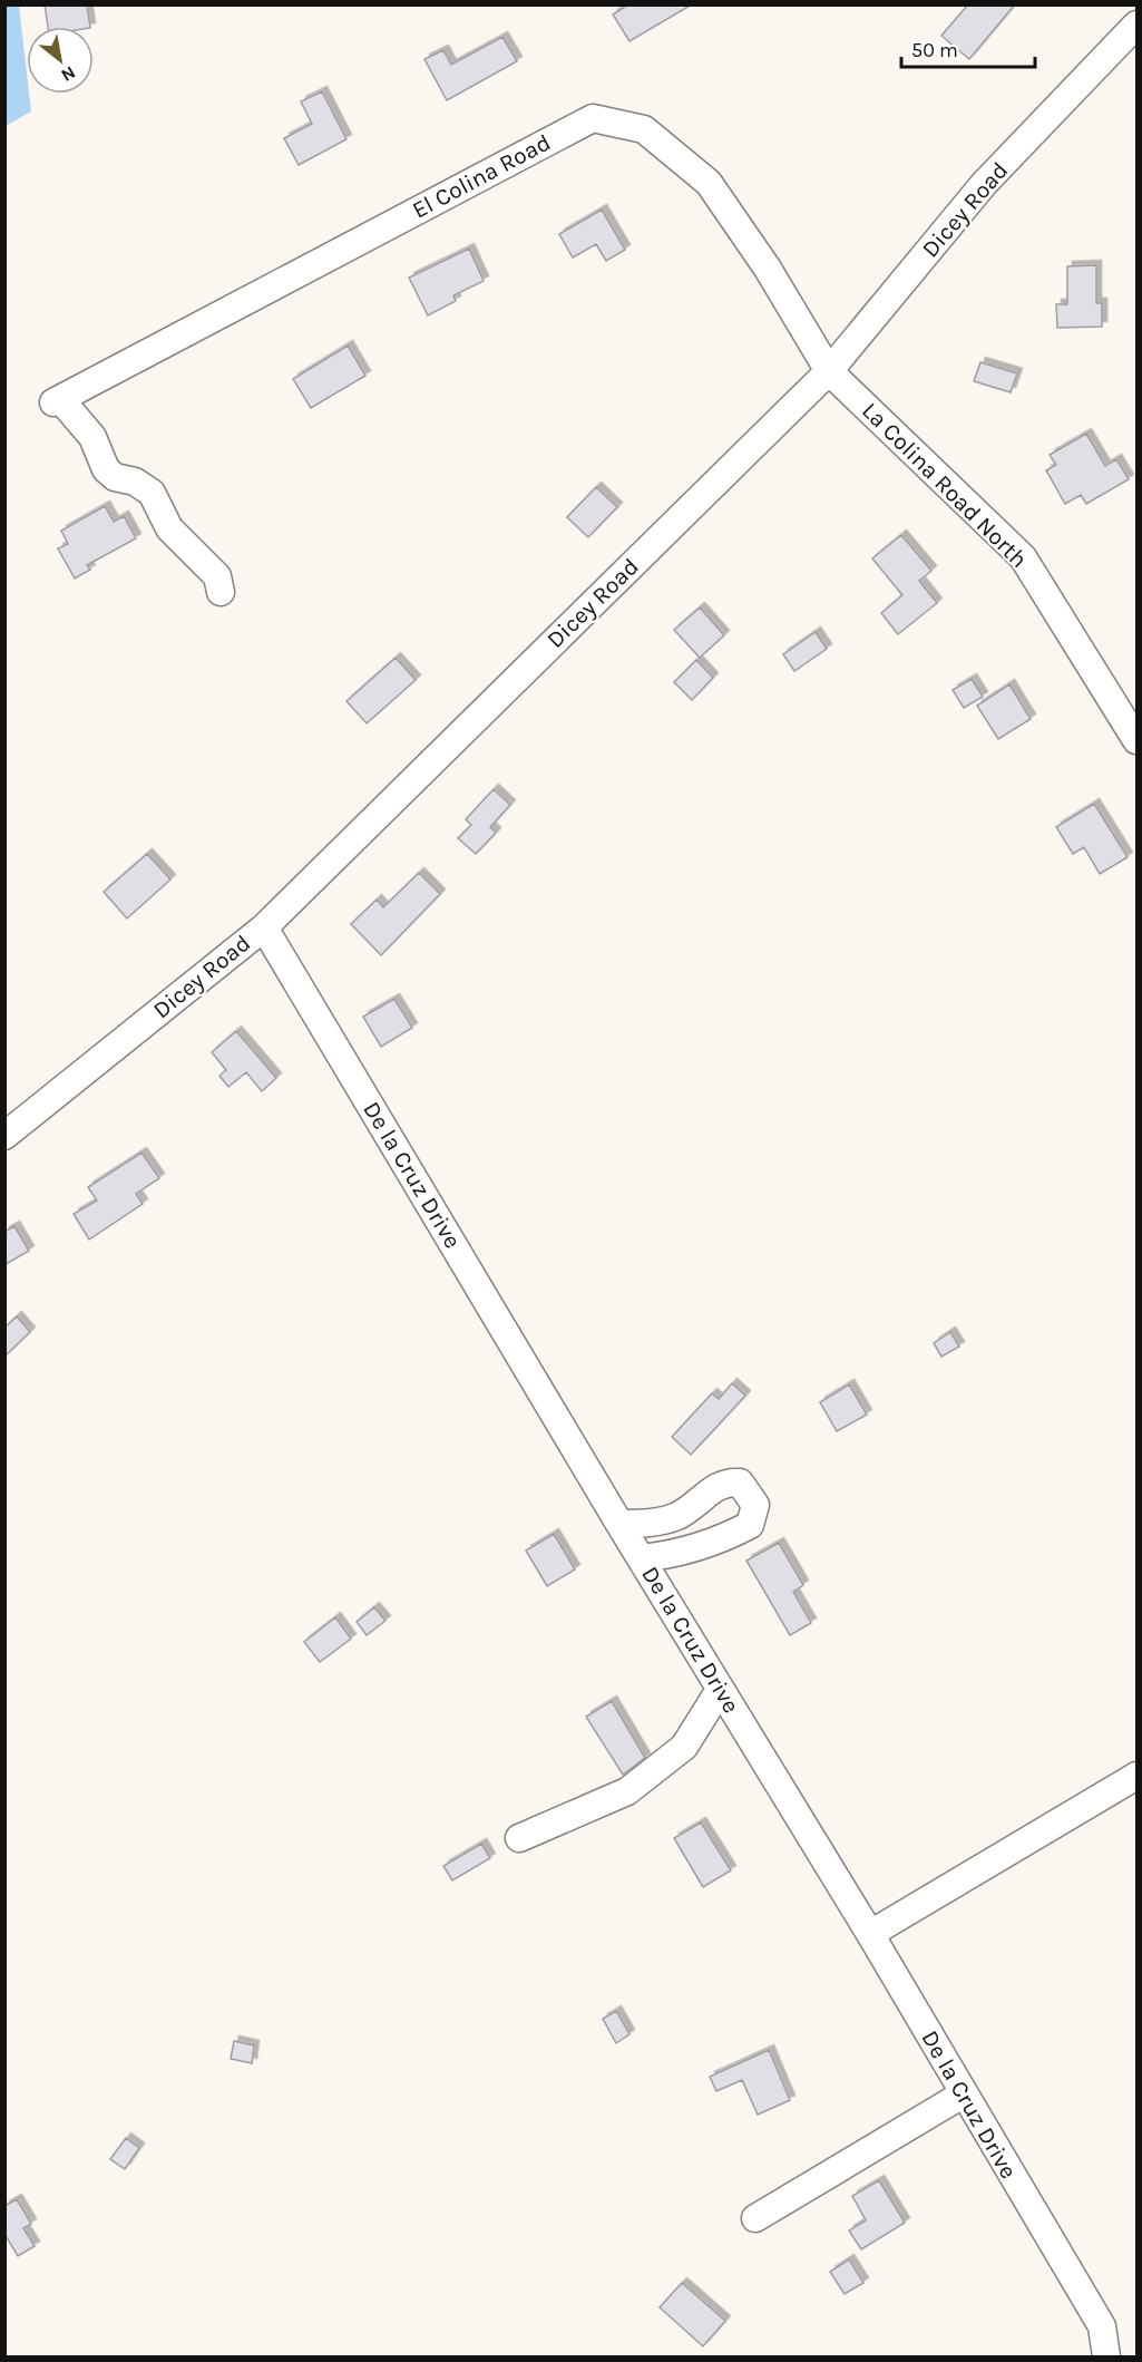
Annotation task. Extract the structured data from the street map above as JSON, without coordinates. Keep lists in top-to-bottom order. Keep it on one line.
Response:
{"streets":{"street":["El Colina Road","Dicey Road","La Colina Road North","De la Cruz Drive"]},"crossings":[["El Colina Road","Dicey Road"],["El Colina Road","La Colina Road North"],["Dicey Road","La Colina Road North"],["Dicey Road","De la Cruz Drive"]],"scale_bar":"50 m","north":"bottom right"}
